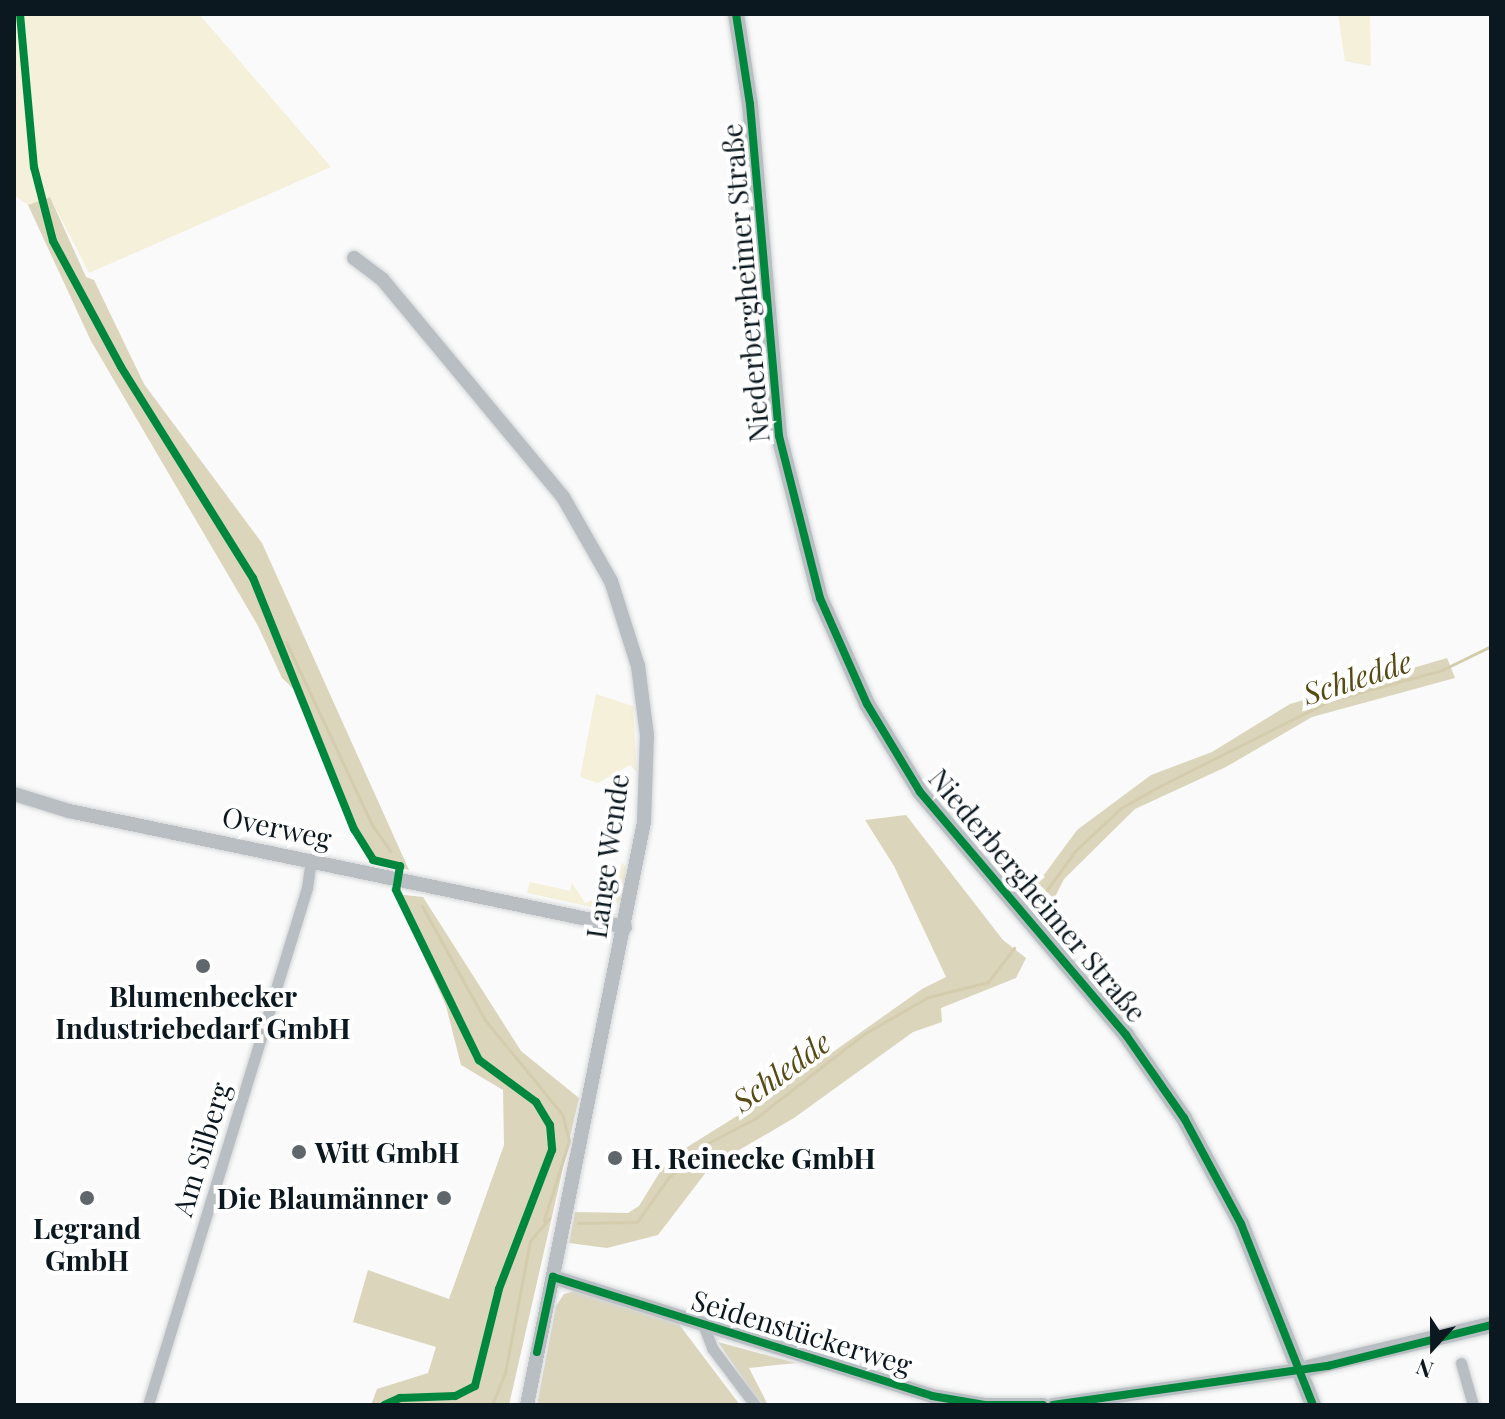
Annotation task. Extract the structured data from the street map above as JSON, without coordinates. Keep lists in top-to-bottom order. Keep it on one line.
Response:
{"streets":{"main road":["Niederbergheimer Straße"],"street":["Overweg","Lange Wende","Am Silberg","Seidenstückerweg"]},"crossings":[["Overweg","Lange Wende"],["Overweg","Am Silberg"],["Lange Wende","Seidenstückerweg"]],"water":["Schledde"],"places":["Blumenbecker Industriebedarf GmbH","Witt GmbH","H. Reinecke GmbH","Legrand GmbH","Die Blaumänner"],"north":"bottom"}
